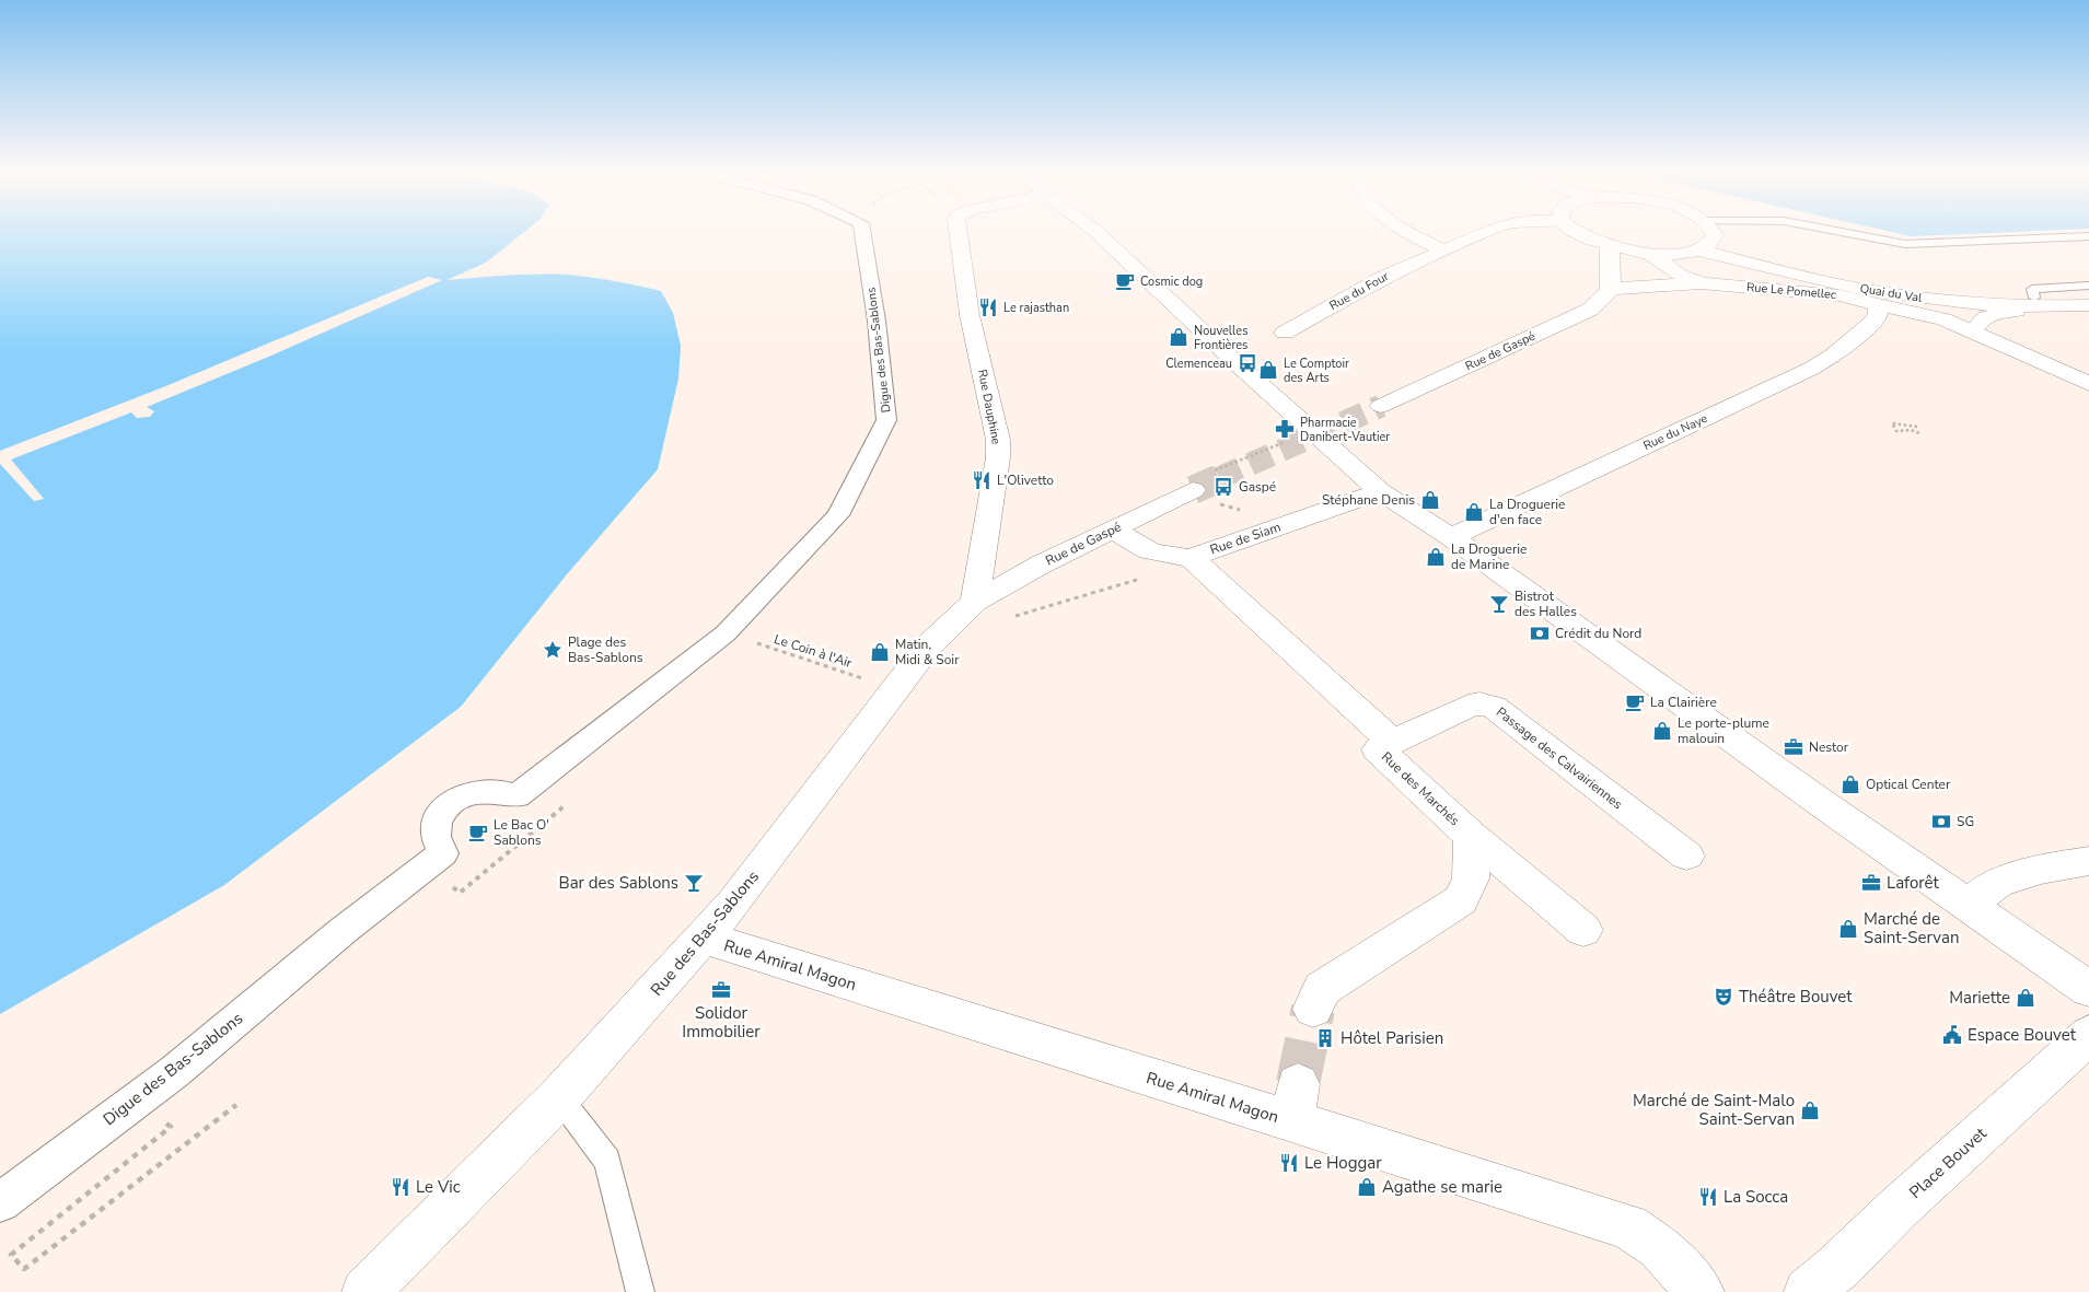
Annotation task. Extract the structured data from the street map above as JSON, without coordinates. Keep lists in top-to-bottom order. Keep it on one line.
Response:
{"streets":{"street":["Rue du Four","Rue Le Pomellec","Quai du Val","Digue des Bas-Sablons","Rue de Gaspé","Rue Dauphine","Rue du Naye","Rue de Siam","Passage des Calvairiennes","Rue des Marchés","Rue des Bas-Sablons","Rue Amiral Magon","Place Bouvet"],"path":["Le Coin à l'Air"]},"crossings":[["Rue Le Pomellec","Rue du Naye"],["Digue des Bas-Sablons","Le Coin à l'Air"],["Rue de Gaspé","Rue Dauphine"],["Rue de Gaspé","Rue de Siam"],["Rue de Gaspé","Rue des Bas-Sablons"],["Rue Dauphine","Rue des Bas-Sablons"],["Rue de Siam","Rue des Marchés"],["Le Coin à l'Air","Rue des Bas-Sablons"],["Passage des Calvairiennes","Rue des Marchés"],["Rue des Bas-Sablons","Rue Amiral Magon"]],"places":{"cafe":["Cosmic dog","La Clairière","Le Bac O' Sablons"],"restaurant":["Le rajasthan","L'Olivetto","Le Hoggar","Le Vic","La Socca"],"shop":["Nouvelles Frontières","Le Comptoir des Arts","Stéphane Denis","La Droguerie d'en face","La Droguerie de Marine","Matin, Midi & Soir","Le porte-plume malouin","Optical Center","Marché de Saint-Servan","Mariette","Marché de Saint-Malo Saint-Servan","Agathe se marie"],"bus stop":["Clemenceau","Gaspé"],"pharmacy":["Pharmacie Danibert-Vautier"],"bar":["Bistrot des Halles","Bar des Sablons"],"bank":["Crédit du Nord","SG"],"place":["Plage des Bas-Sablons"],"office":["Nestor","Laforêt","Solidor Immobilier"],"theatre":["Théâtre Bouvet"],"public building":["Espace Bouvet"],"building":["Hôtel Parisien"]}}
